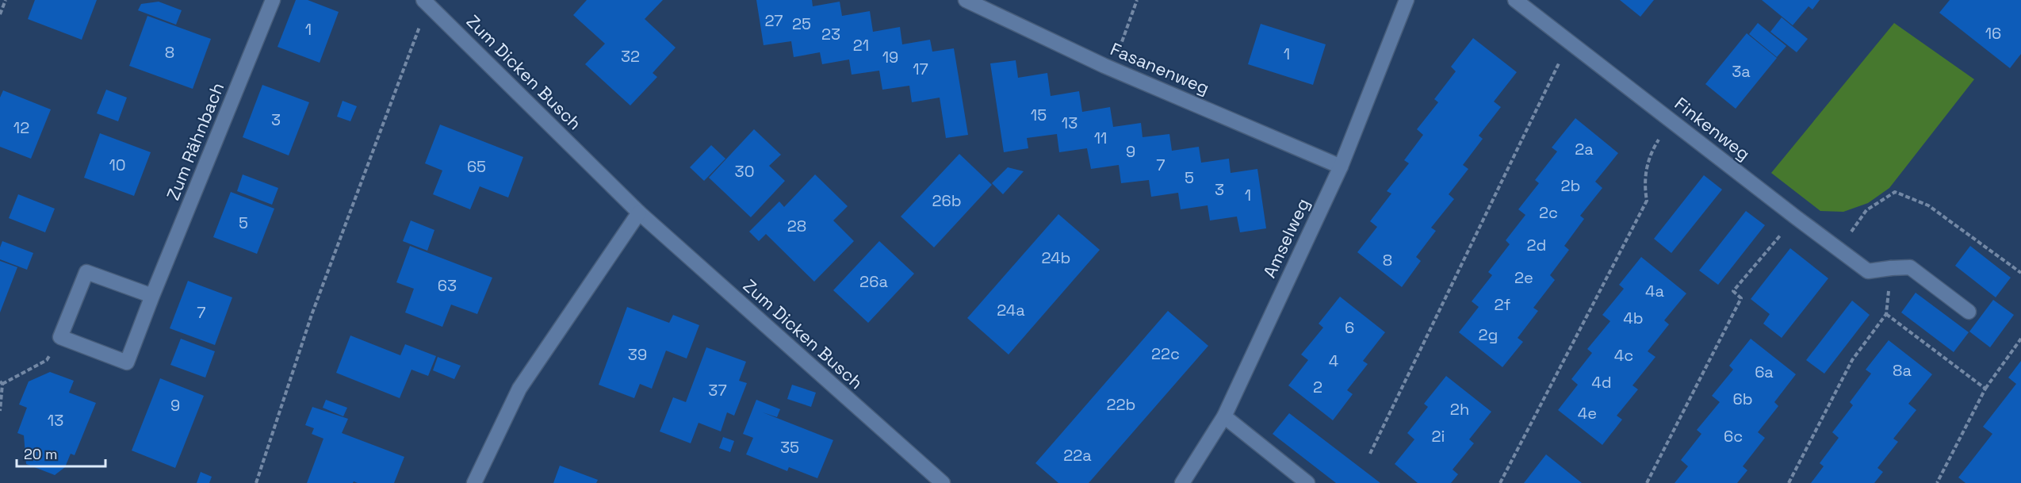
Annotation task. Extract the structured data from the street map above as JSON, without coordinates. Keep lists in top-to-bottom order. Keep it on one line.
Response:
{"streets":{"street":["Fasanenweg","Zum Dicken Busch","Finkenweg","Zum Rähnbach","Amselweg"]},"crossings":[["Fasanenweg","Amselweg"]],"house_numbers":["27","25","1","16","23","21","8","1","32","19","17","3a","15","3","13","12","11","2a","9","10","7","65","30","5","2b","3","1","26b","2c","5","28","2d","24b","8","2e","26a","63","4a","2f","24a","7","4b","6","2g","22c","39","4c","4","8a","6a","4d","2","37","6b","22b","9","2h","4e","13","2i","6c","35","22a"],"scale_bar":"20 m"}
